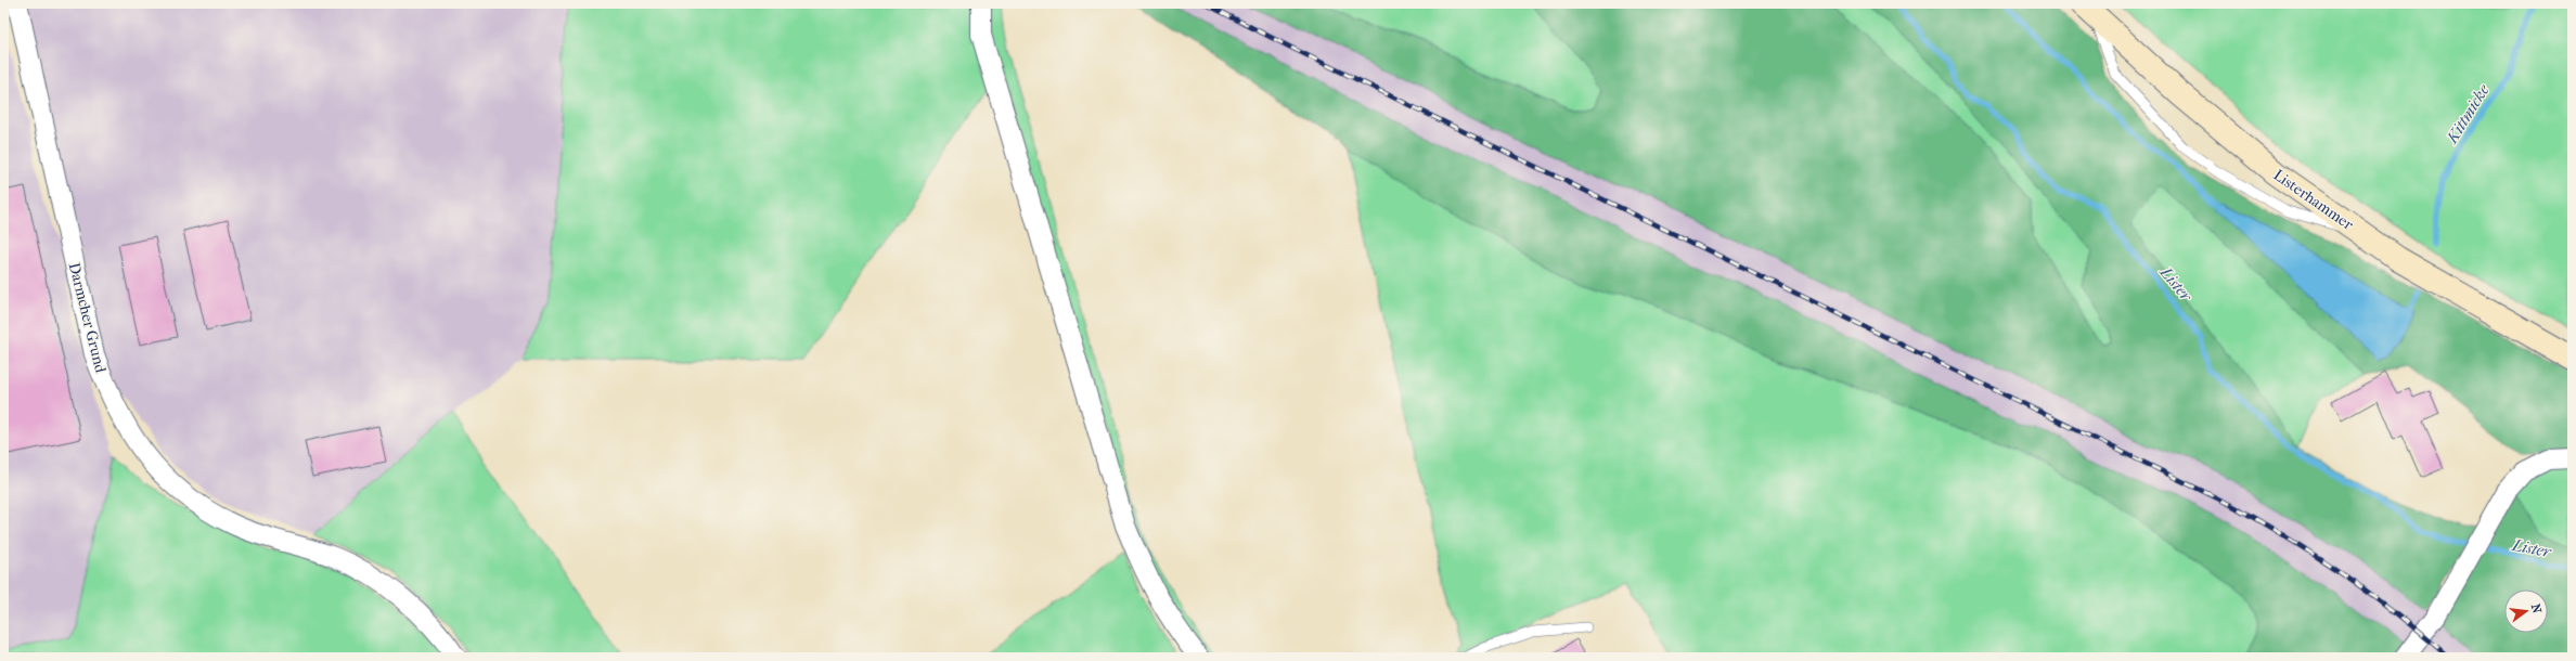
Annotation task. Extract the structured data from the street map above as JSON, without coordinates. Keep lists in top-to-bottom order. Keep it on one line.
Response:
{"streets":{"main road":["Listerhammer"],"street":["Darmcher Grund"]},"water":["Kittmicke","Lister"],"north":"right"}
